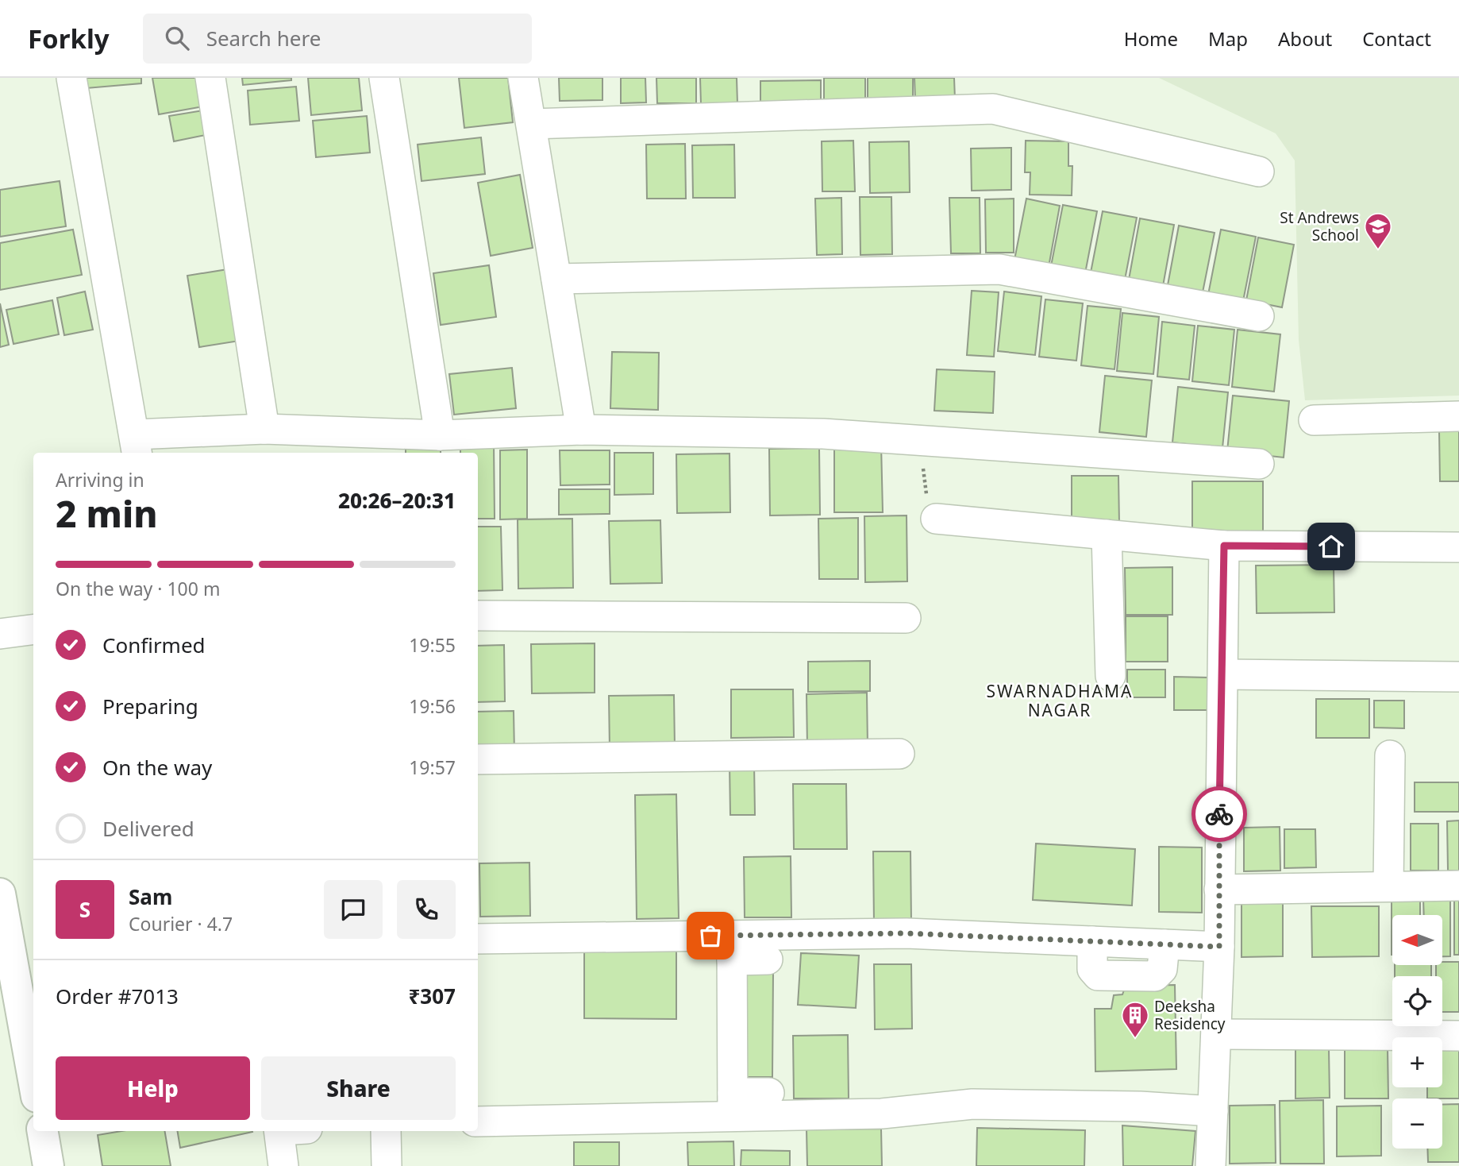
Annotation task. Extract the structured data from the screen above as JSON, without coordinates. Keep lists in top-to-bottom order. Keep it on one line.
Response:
{"districts":["SWARNADHAMA NAGAR"],"places":{"school or university":["St Andrews School"],"building":["Deeksha Residency"]},"north":"left","page":{"header":"Forkly","search":"Search here","nav":["Home","Map","About","Contact"],"heading":["2 min","Arriving in","20:26–20:31"],"panel":["Sam","Courier · 4.7","Order #7013","₹307"],"bar":"On the way · 100 m","list":[["Confirmed","19:55"],["Preparing","19:56"],["On the way","19:57"],"Delivered"],"round":"S","map_buttons":["+","−"],"buttons":["Help","Share"]}}
